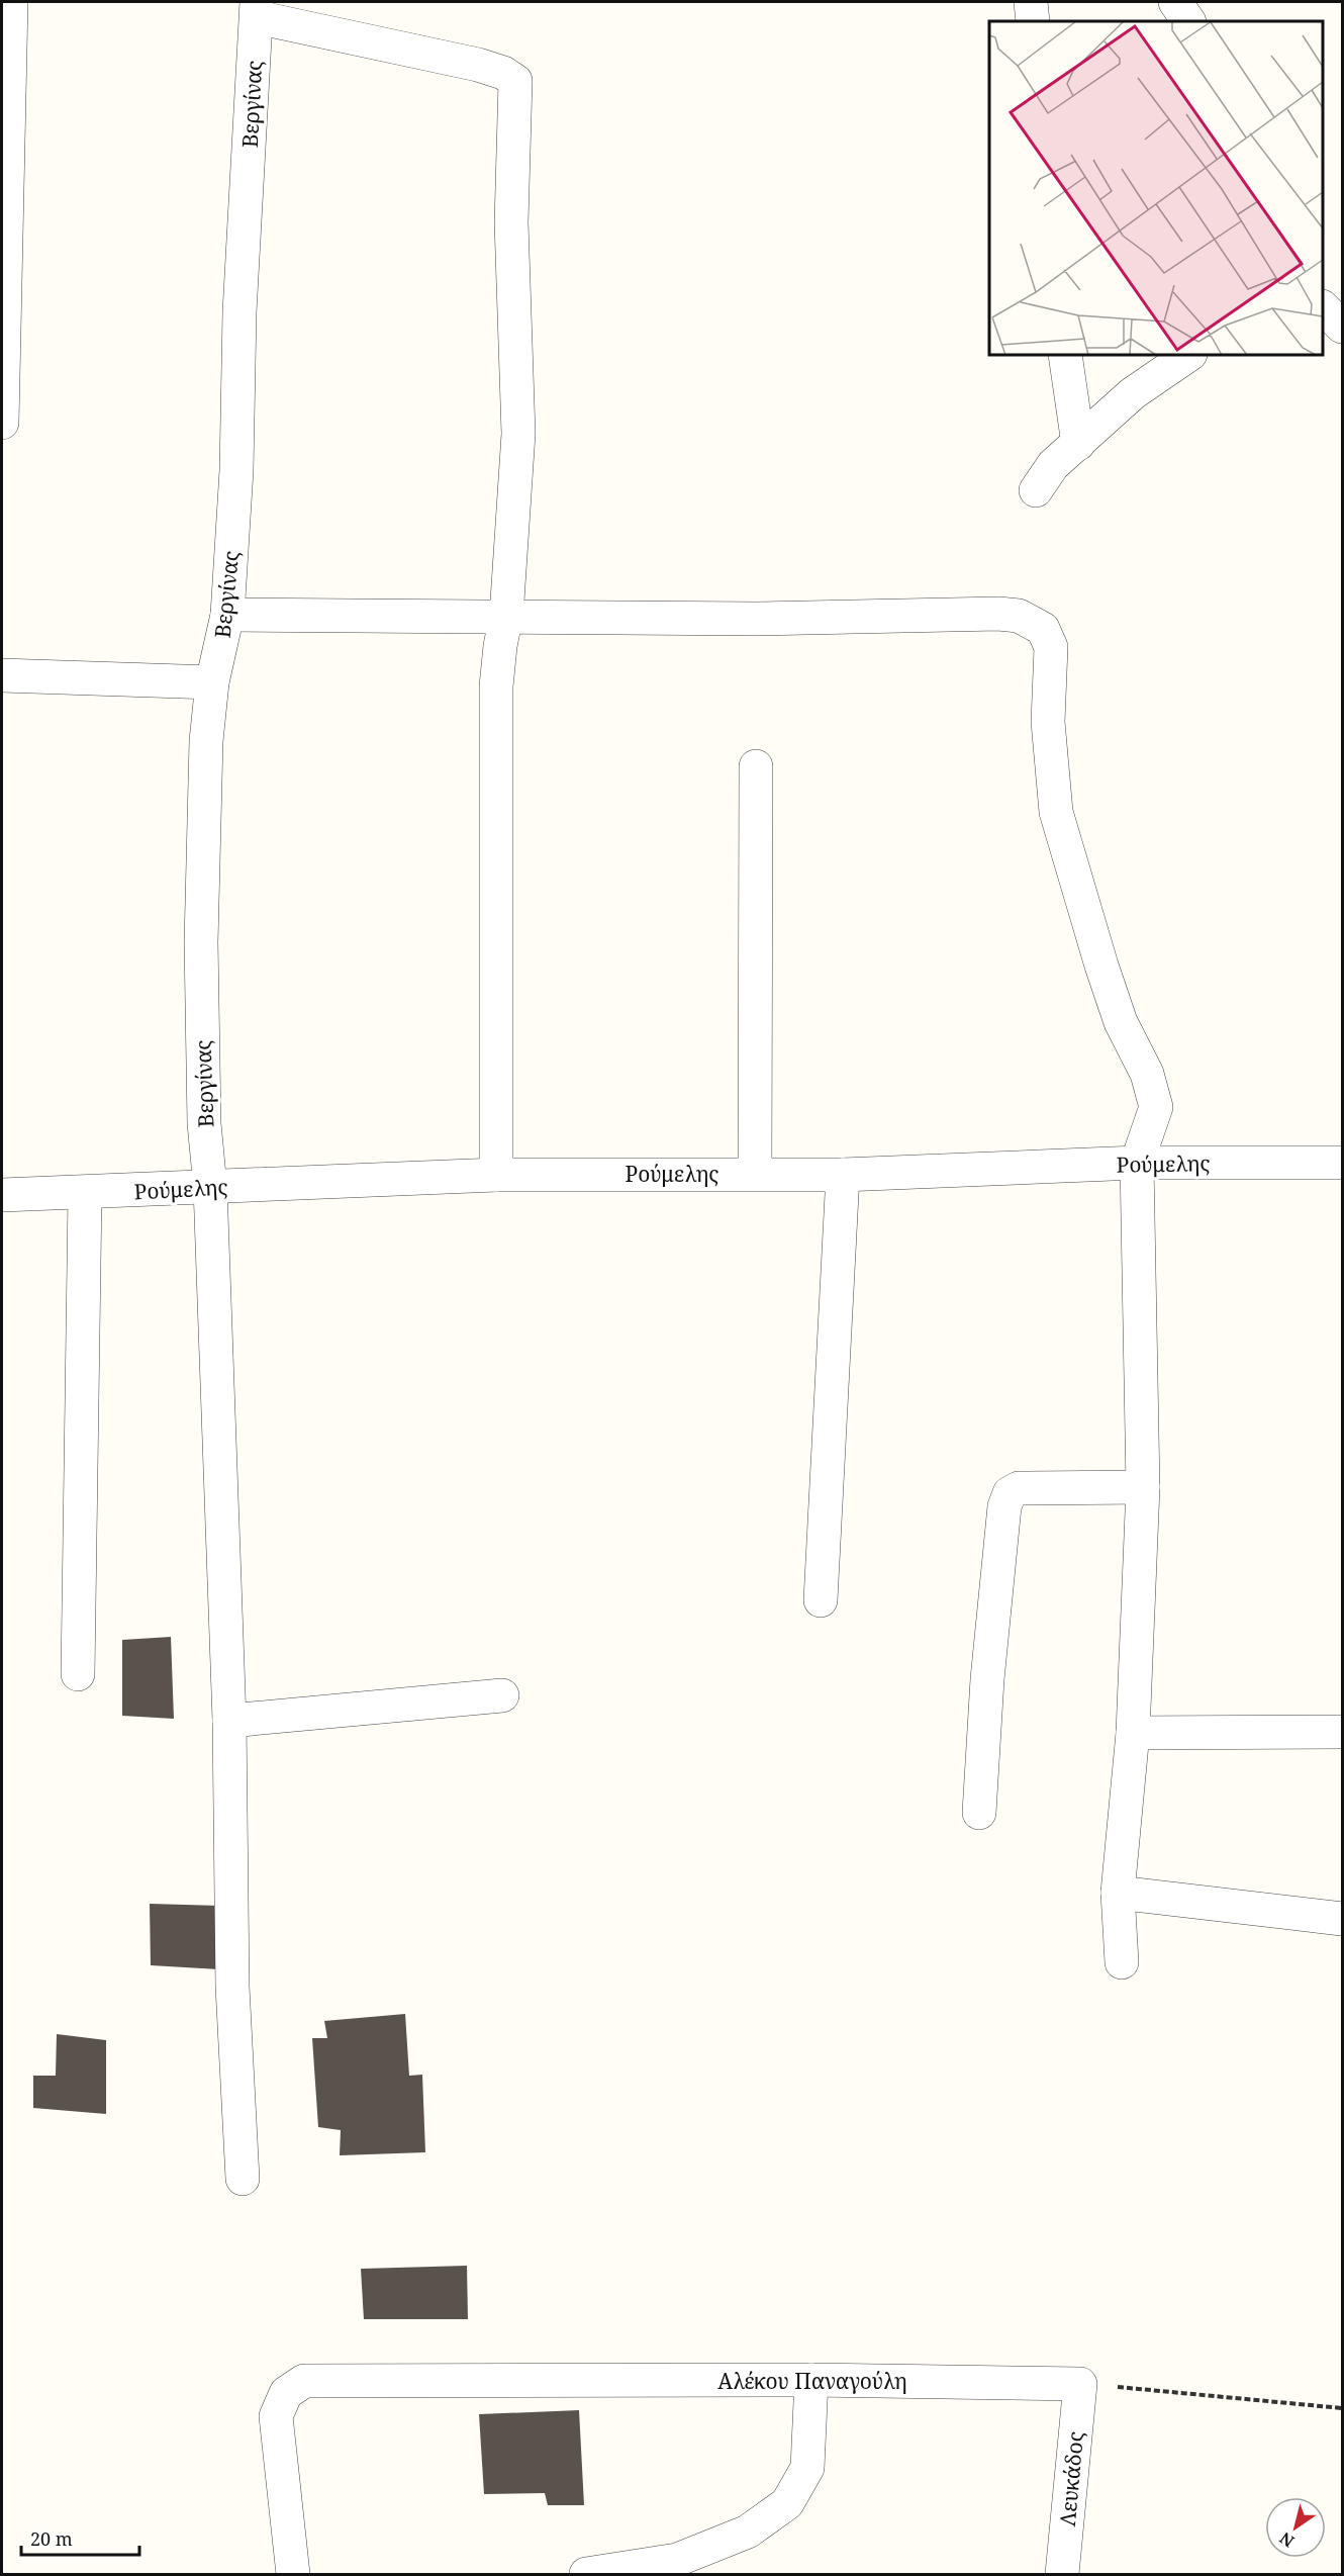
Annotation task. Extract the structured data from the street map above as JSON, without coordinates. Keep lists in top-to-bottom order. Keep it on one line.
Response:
{"streets":{"street":["Βεργίνας","Ρούμελης","Αλέκου Παναγούλη","Λευκάδος"]},"crossings":[["Βεργίνας","Ρούμελης"],["Αλέκου Παναγούλη","Λευκάδος"]],"scale_bar":"20 m","north":"bottom left"}
